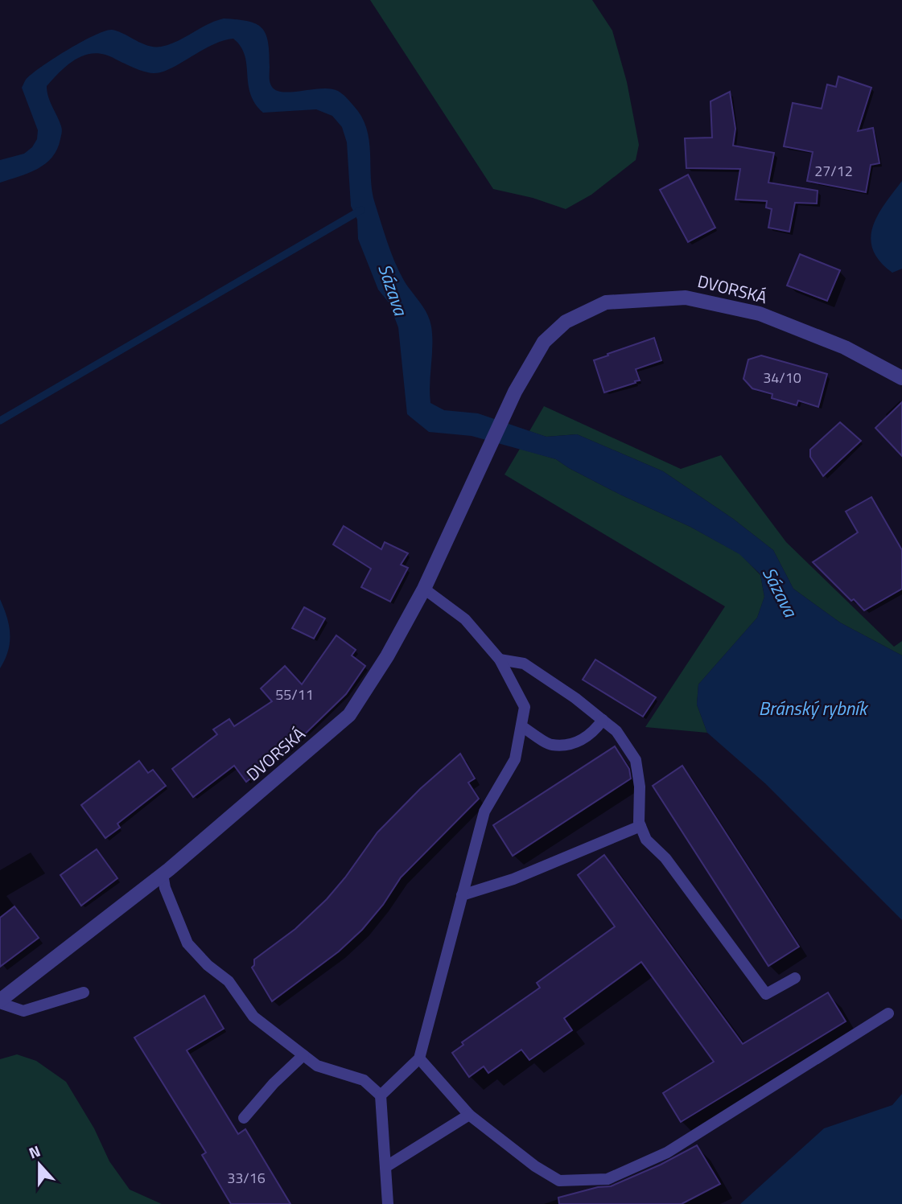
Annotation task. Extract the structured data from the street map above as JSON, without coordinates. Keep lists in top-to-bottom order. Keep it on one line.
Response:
{"streets":{"street":["DVORSKÁ"]},"water":["Sázava","Bránský rybník"],"house_numbers":["27/12","34/10","55/11","33/16"],"north":"top"}
